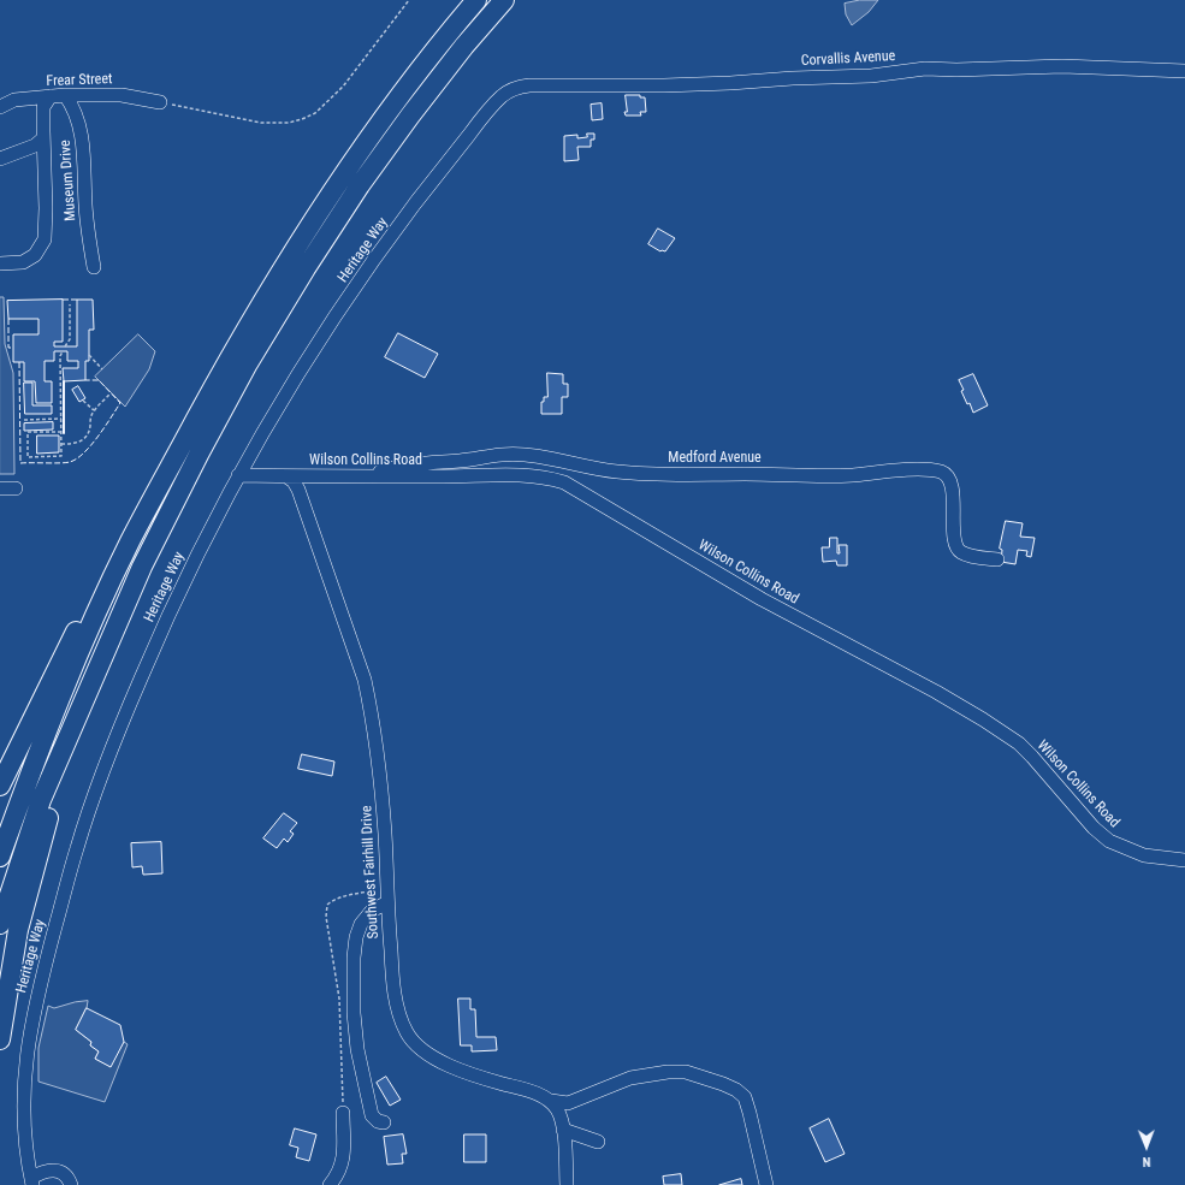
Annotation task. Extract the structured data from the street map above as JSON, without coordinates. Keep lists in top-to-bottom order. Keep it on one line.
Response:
{"streets":{"street":["Corvallis Avenue","Frear Street","Museum Drive","Heritage Way","Medford Avenue","Wilson Collins Road","Southwest Fairhill Drive"]},"crossings":[["Corvallis Avenue","Heritage Way"],["Frear Street","Museum Drive"],["Heritage Way","Wilson Collins Road"],["Medford Avenue","Wilson Collins Road"],["Wilson Collins Road","Southwest Fairhill Drive"]],"north":"bottom"}
